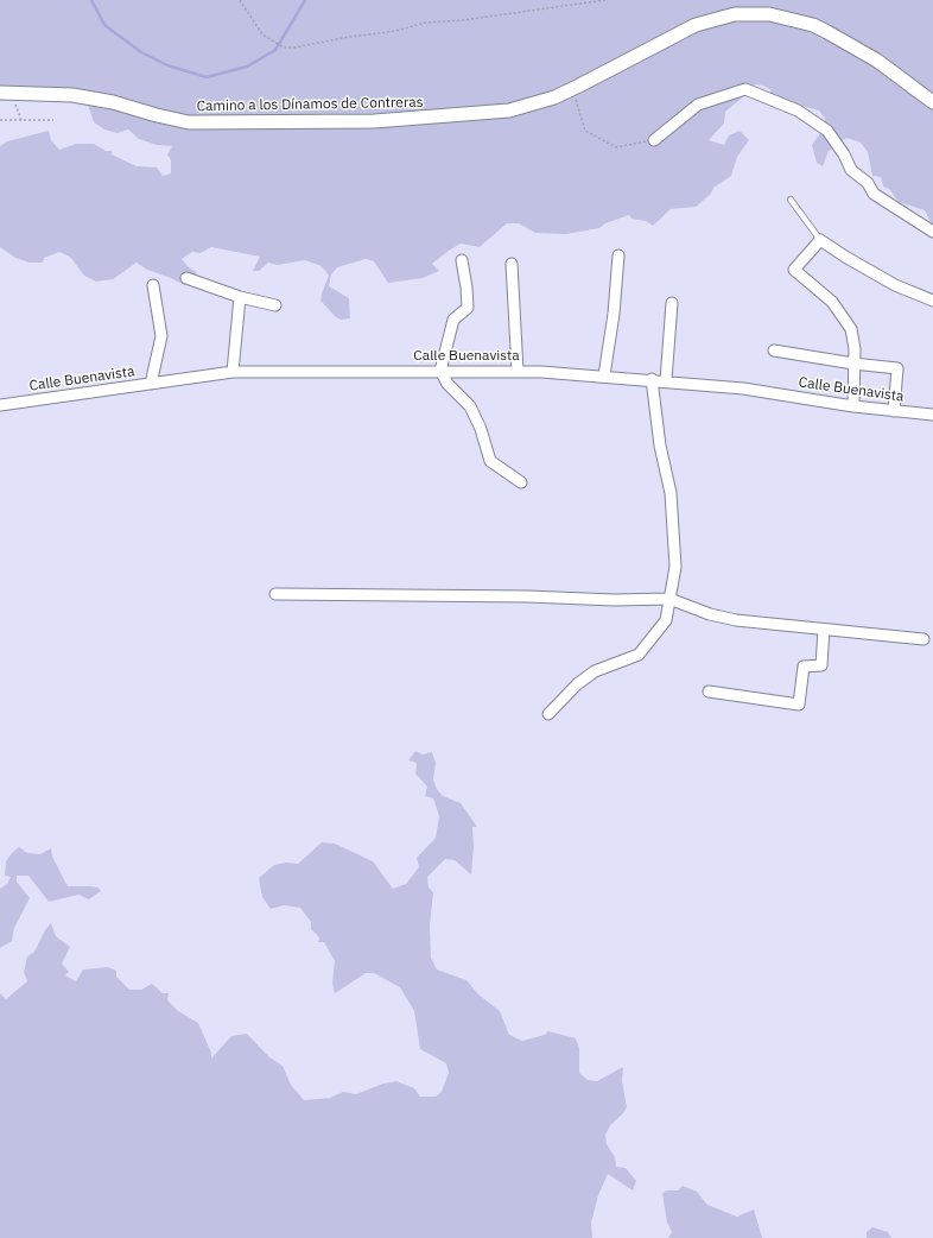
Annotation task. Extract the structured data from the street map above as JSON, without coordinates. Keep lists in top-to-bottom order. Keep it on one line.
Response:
{"streets":{"street":["Camino a los Dínamos de Contreras","Calle Buenavista"]}}
